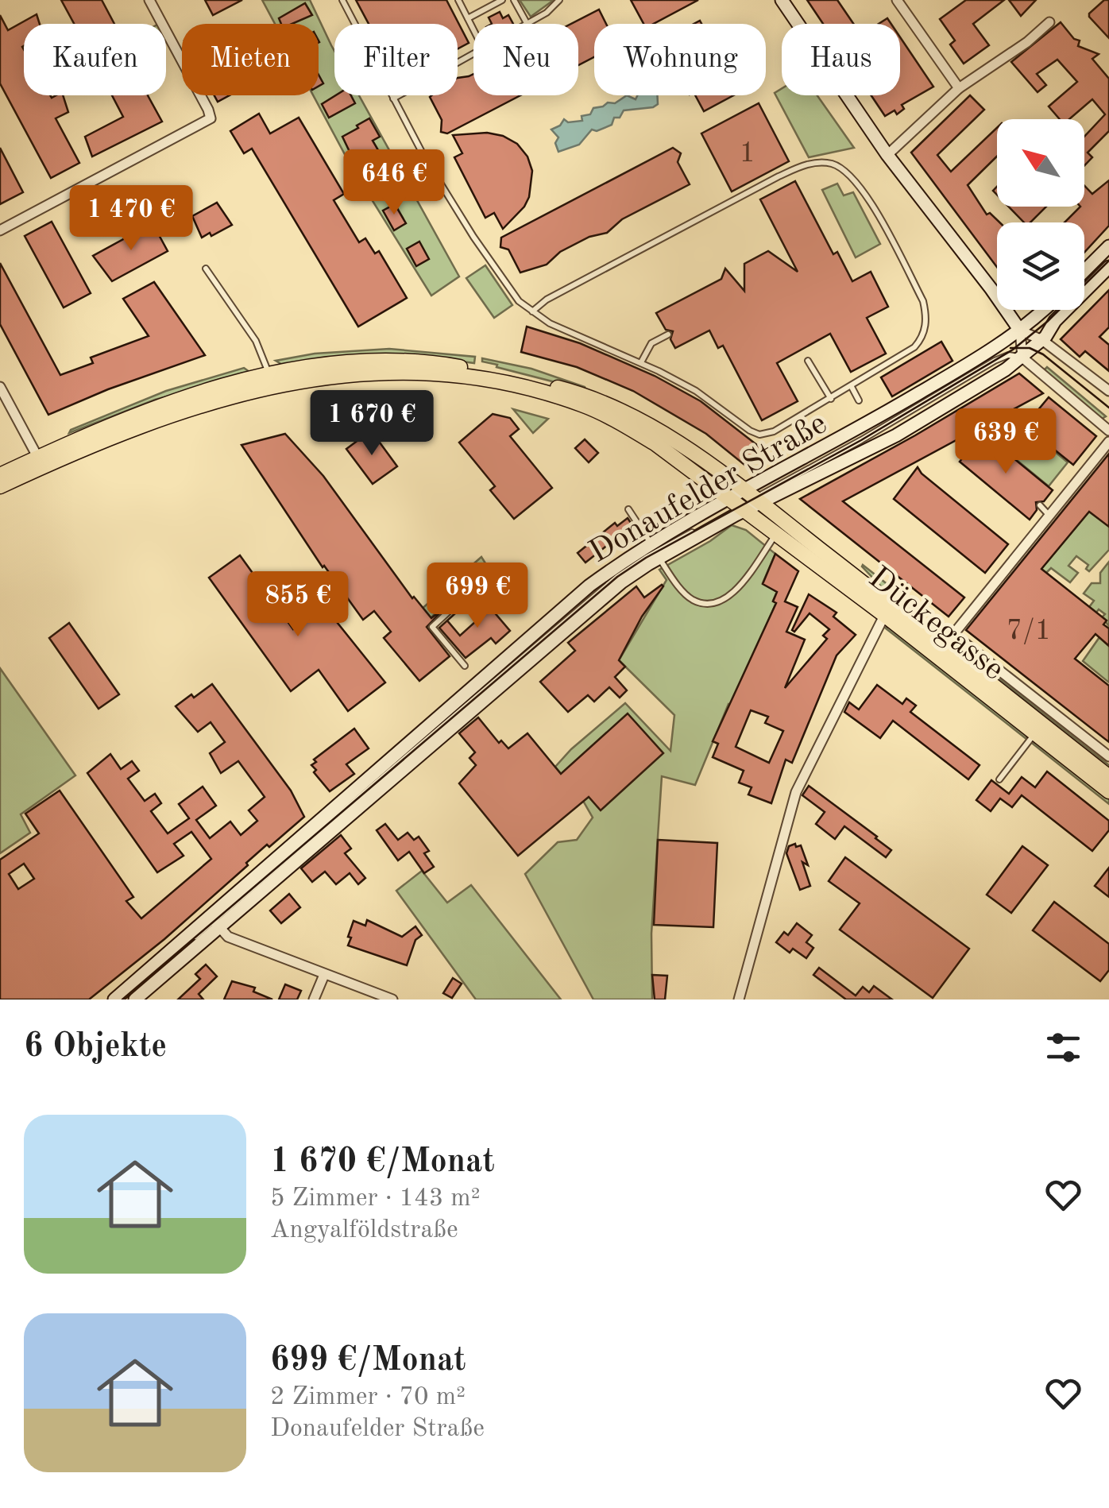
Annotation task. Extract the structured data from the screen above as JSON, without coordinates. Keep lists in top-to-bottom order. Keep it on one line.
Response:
{"streets":{"main road":["Donaufelder Straße","Dückegasse"]},"crossings":[["Donaufelder Straße","Dückegasse"]],"house_numbers":["1","7/1"],"north":"top left","page":{"chip":["Kaufen","Mieten","Filter","Neu","Wohnung","Haus"],"price":["646 €","1 470 €","1 670 €","639 €","699 €","855 €"],"heading":"6 Objekte","list":[{"name":"1 670 €/Monat","note":"5 Zimmer · 143 m² · Angyalföldstraße"},{"name":"699 €/Monat","note":"2 Zimmer · 70 m² · Donaufelder Straße"}]}}
